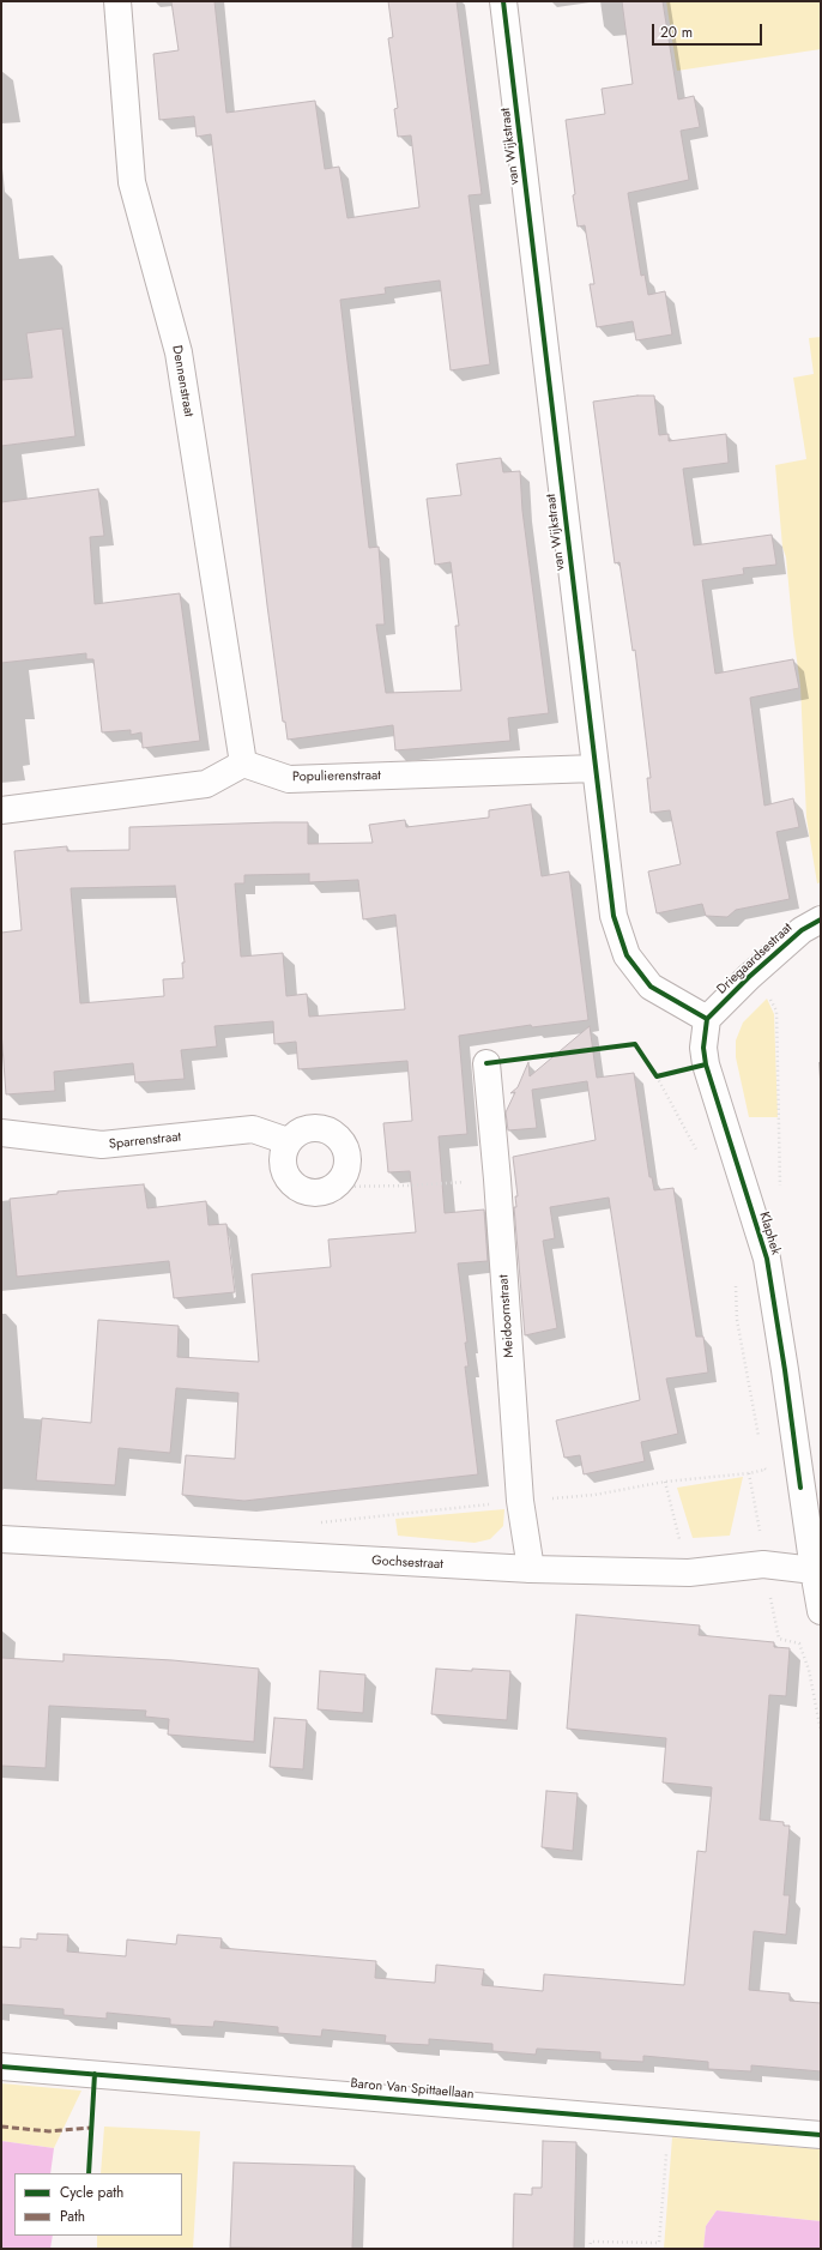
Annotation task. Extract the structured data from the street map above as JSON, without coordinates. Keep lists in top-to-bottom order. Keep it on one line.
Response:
{"streets":{"street":["van Wijkstraat","Dennenstraat","Populierenstraat","Driegaardsestraat","Sparrenstraat","Klaphek","Meidoornstraat","Gochsestraat","Baron Van Spittaellaan"]},"crossings":[["van Wijkstraat","Populierenstraat"],["van Wijkstraat","Driegaardsestraat"],["van Wijkstraat","Klaphek"],["Dennenstraat","Populierenstraat"],["Driegaardsestraat","Klaphek"],["Klaphek","Gochsestraat"],["Meidoornstraat","Gochsestraat"]],"legend":["Cycle path","Path"],"scale_bar":"20 m"}
